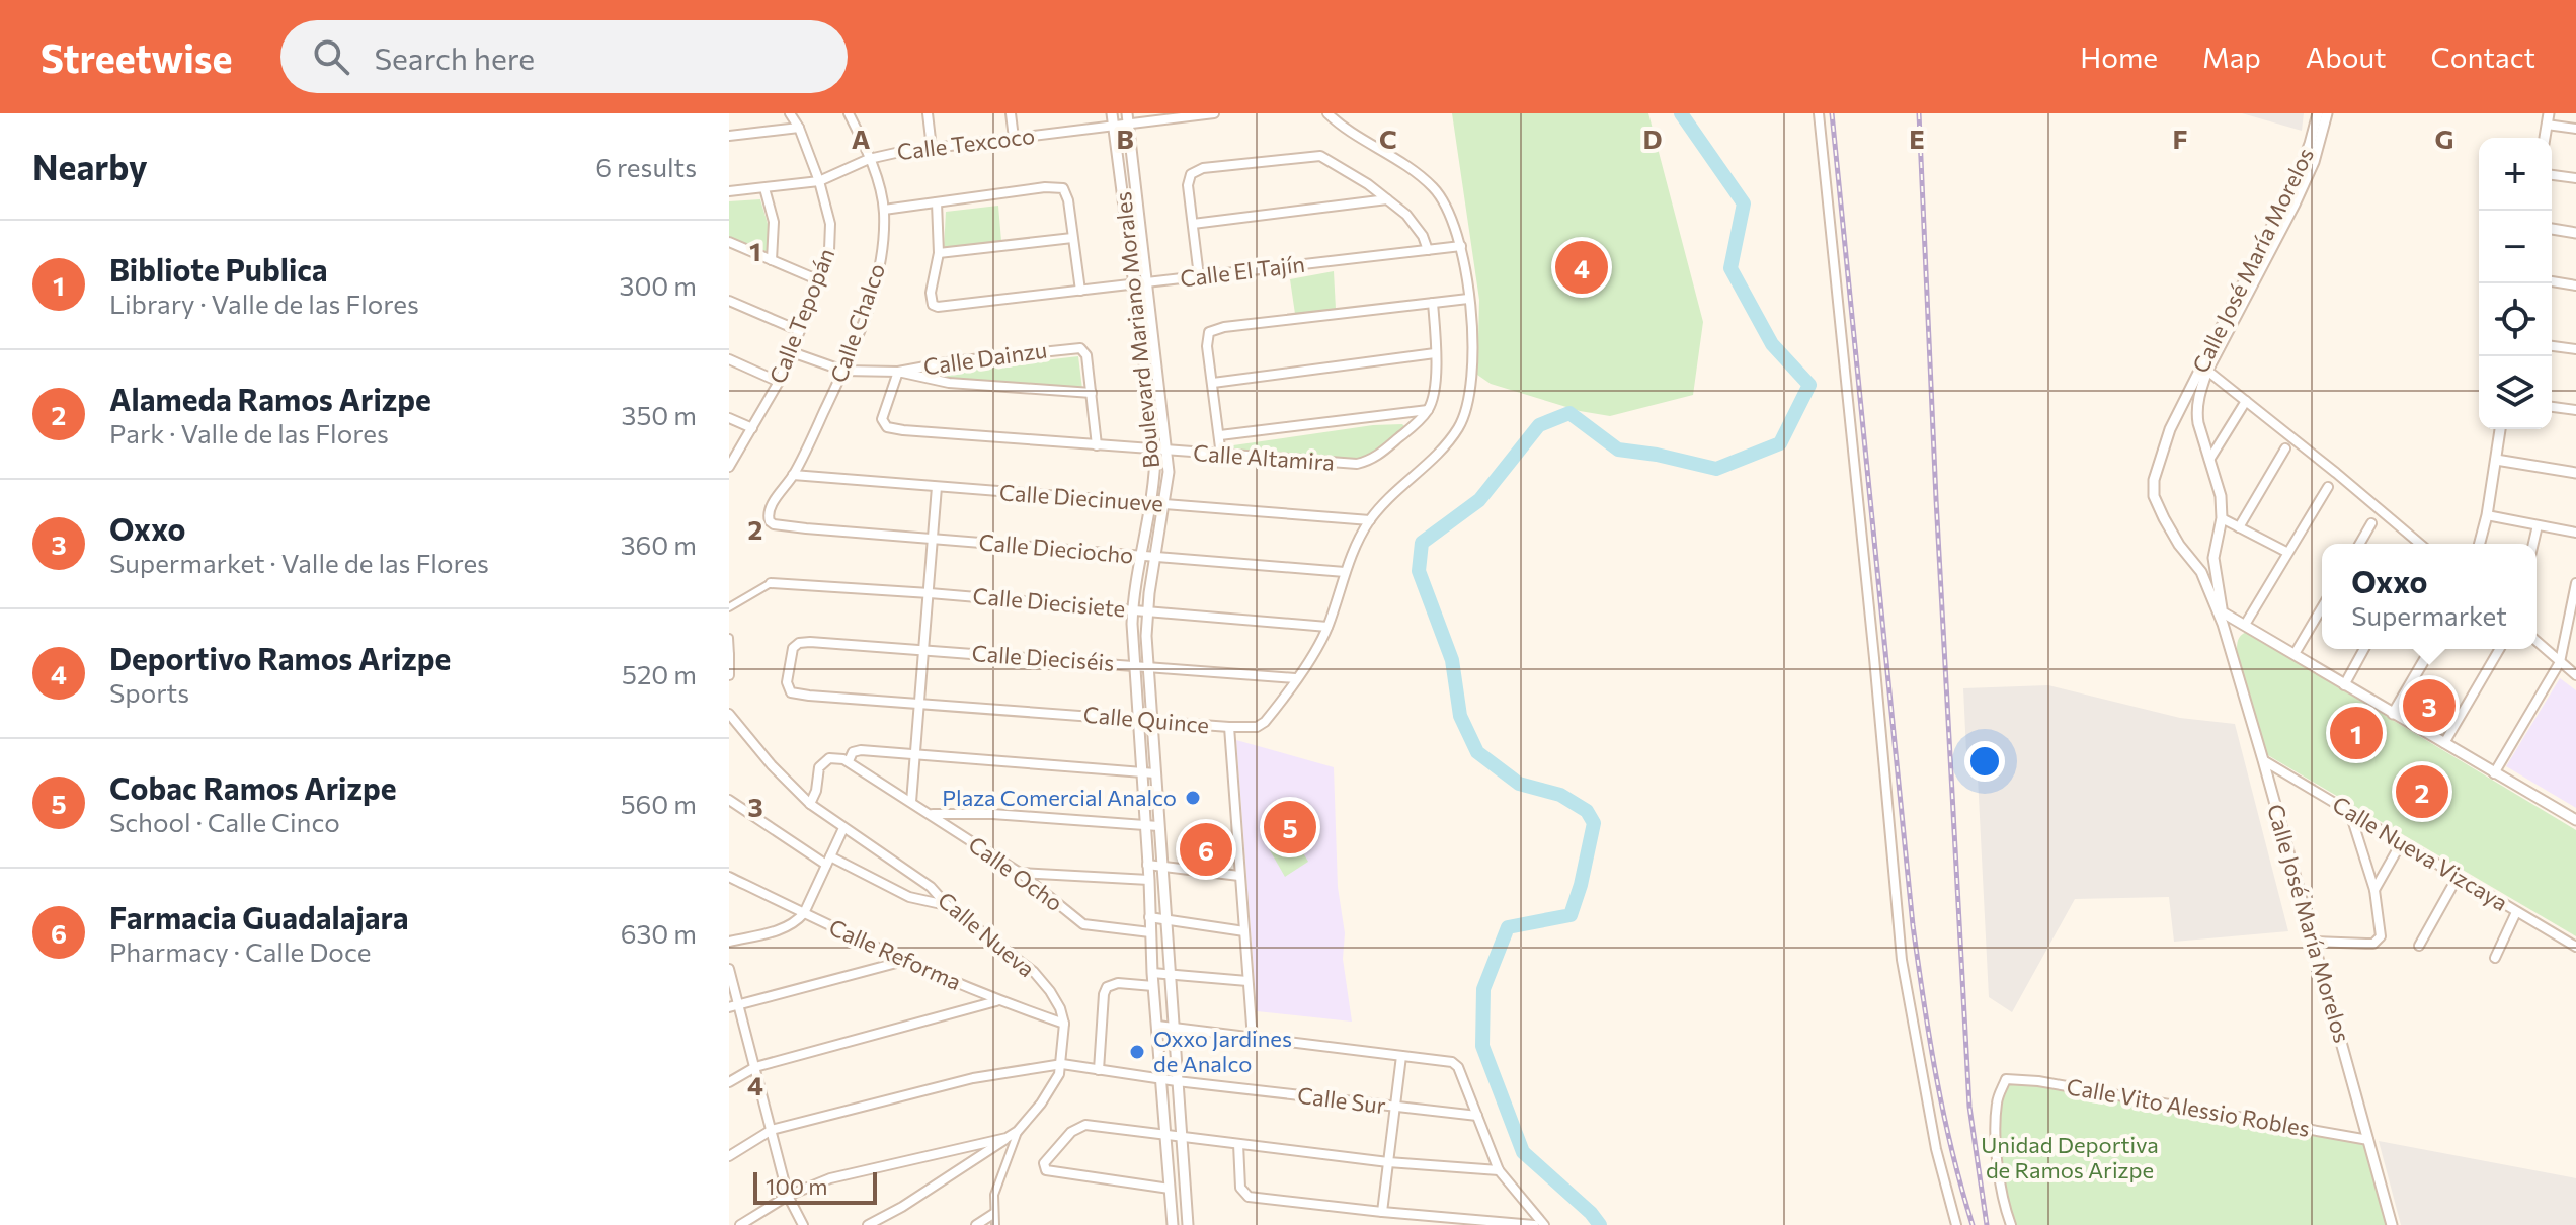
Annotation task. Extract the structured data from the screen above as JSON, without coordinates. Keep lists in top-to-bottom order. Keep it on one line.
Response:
{"streets":{"street":["Calle Texcoco","Calle José María Morelos","Calle El Tajín","Calle Tepopán","Calle Chalco","Boulevard Mariano Morales","Calle Dainzu","Calle Altamira","Calle Diecinueve","Calle Dieciocho","Calle Diecisiete","Calle Dieciséis","Calle Quince","Calle Nueva Vizcaya","Calle Ocho","Calle Nueva","Calle Reforma","Calle Sur","Calle Vito Alessio Robles"]},"crossings":[["Calle Texcoco","Calle Tepopán"],["Calle Texcoco","Calle Chalco"],["Calle Texcoco","Boulevard Mariano Morales"],["Calle José María Morelos","Calle Nueva Vizcaya"],["Calle José María Morelos","Calle Vito Alessio Robles"],["Calle El Tajín","Boulevard Mariano Morales"],["Calle El Tajín","Calle Quince"],["Calle Tepopán","Calle Dainzu"],["Calle Chalco","Calle Dainzu"],["Calle Chalco","Calle Diecinueve"],["Calle Chalco","Calle Dieciocho"],["Boulevard Mariano Morales","Calle Altamira"],["Boulevard Mariano Morales","Calle Diecinueve"],["Boulevard Mariano Morales","Calle Dieciocho"],["Boulevard Mariano Morales","Calle Diecisiete"],["Boulevard Mariano Morales","Calle Dieciséis"],["Boulevard Mariano Morales","Calle Quince"],["Boulevard Mariano Morales","Calle Ocho"],["Boulevard Mariano Morales","Calle Sur"],["Calle Dainzu","Calle Altamira"],["Calle Diecinueve","Calle Quince"],["Calle Dieciocho","Calle Quince"],["Calle Diecisiete","Calle Quince"],["Calle Dieciséis","Calle Quince"],["Calle Nueva","Calle Reforma"]],"parks":["Unidad Deportiva de Ramos Arizpe"],"places":["Plaza Comercial Analco","Oxxo Jardines de Analco"],"scale_bar":"100 m","page":{"header":"Streetwise","search":"Search here","nav":["Home","Map","About","Contact"],"heading":["Nearby","6 results"],"map_buttons":["+","−"],"list":[{"mark":"1","name":"Bibliote Publica","note":"Library · Valle de las Flores","value":"300 m"},{"mark":"2","name":"Alameda Ramos Arizpe","note":"Park · Valle de las Flores","value":"350 m"},{"mark":"3","name":"Oxxo","note":"Supermarket · Valle de las Flores","value":"360 m"},{"mark":"4","name":"Deportivo Ramos Arizpe","note":"Sports","value":"520 m"},{"mark":"5","name":"Cobac Ramos Arizpe","note":"School · Calle Cinco","value":"560 m"},{"mark":"6","name":"Farmacia Guadalajara","note":"Pharmacy · Calle Doce","value":"630 m"}],"pins":["4","3","1","2","5","6"],"popup":["Oxxo","Supermarket"],"scale":"100 m"},"grid":{"columns":["A","B","C","D","E","F","G"],"rows":["1","2","3","4"]}}
